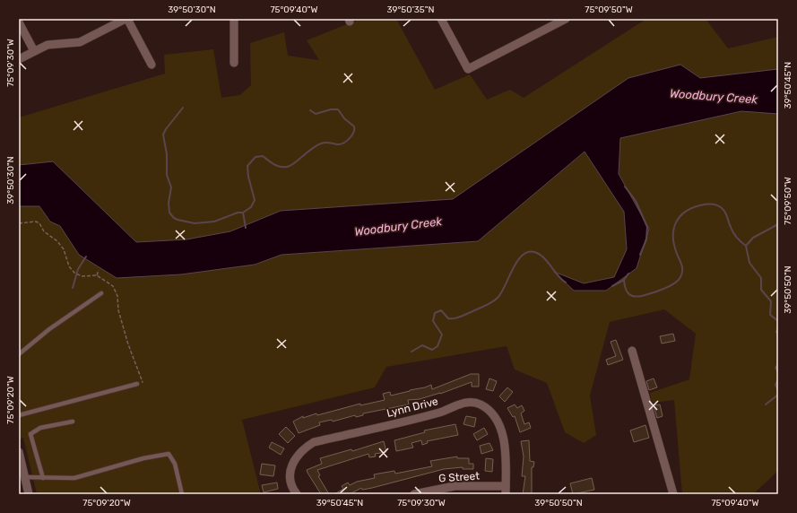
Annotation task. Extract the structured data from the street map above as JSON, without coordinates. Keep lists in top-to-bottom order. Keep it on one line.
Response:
{"streets":{"street":["Lynn Drive","G Street"]},"crossings":[["Lynn Drive","G Street"]],"water":["Woodbury Creek"],"coordinates":["39°50'30\"N","75°09'40\"W","39°50'35\"N","75°09'50\"W","75°09'30\"W","39°50'45\"N","39°50'50\"N","75°09'20\"W"]}
